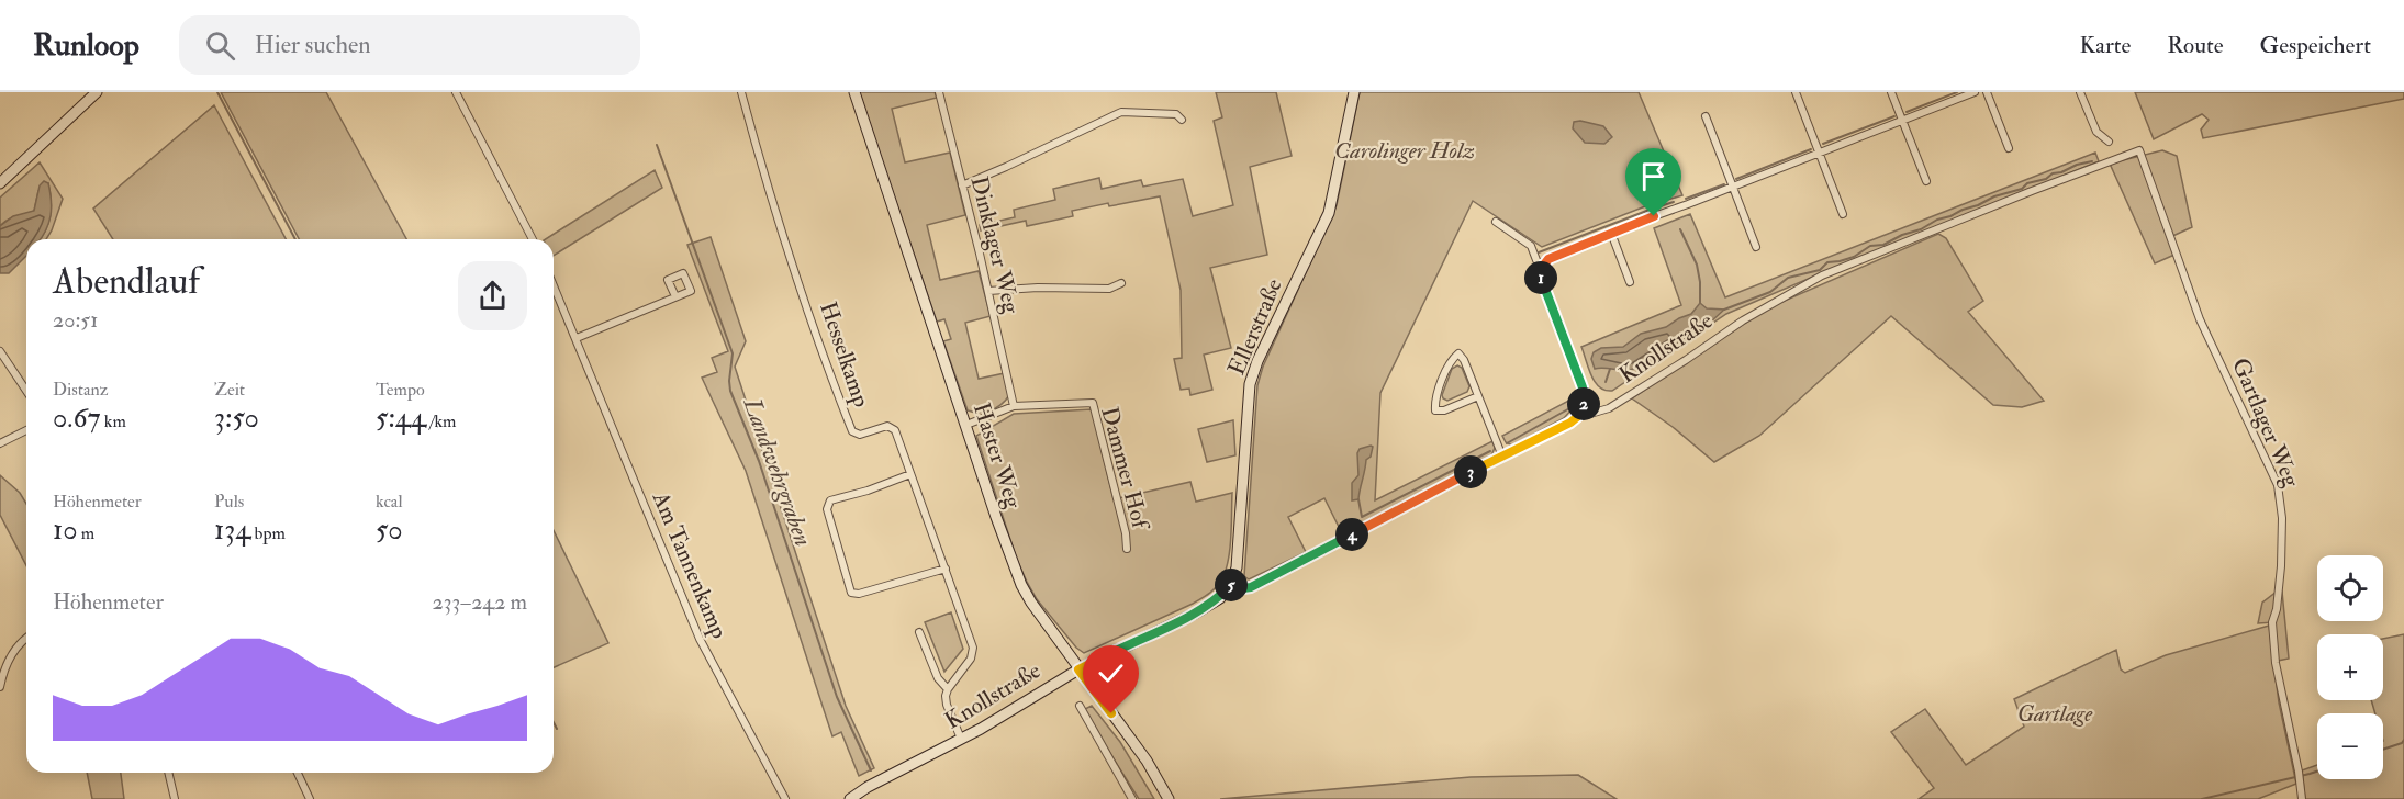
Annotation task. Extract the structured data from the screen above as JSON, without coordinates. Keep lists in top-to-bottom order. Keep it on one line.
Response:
{"streets":{"street":["Dinklager Weg","Ellerstraße","Knollstraße","Hesselkamp","Gartlager Weg","Haster Weg","Dammer Hof","Am Tannenkamp"]},"crossings":[["Dinklager Weg","Dammer Hof"],["Ellerstraße","Knollstraße"],["Knollstraße","Gartlager Weg"],["Knollstraße","Haster Weg"],["Haster Weg","Dammer Hof"]],"water":["Landwehrgraben"],"parks":["Carolinger Holz","Gartlage"],"page":{"header":"Runloop","search":"Hier suchen","nav":["Karte","Route","Gespeichert"],"heading":["Abendlauf","20:51"],"pins":["1","2","3","4","5"],"stats":[["Distanz","0.67 km"],["Zeit","3:50"],["Tempo","5:44 /km"],["Höhenmeter","10 m"],["Puls","134 bpm"],["kcal","50"]],"map_buttons":["+","−"],"chart":["Höhenmeter","233–242 m"]}}
